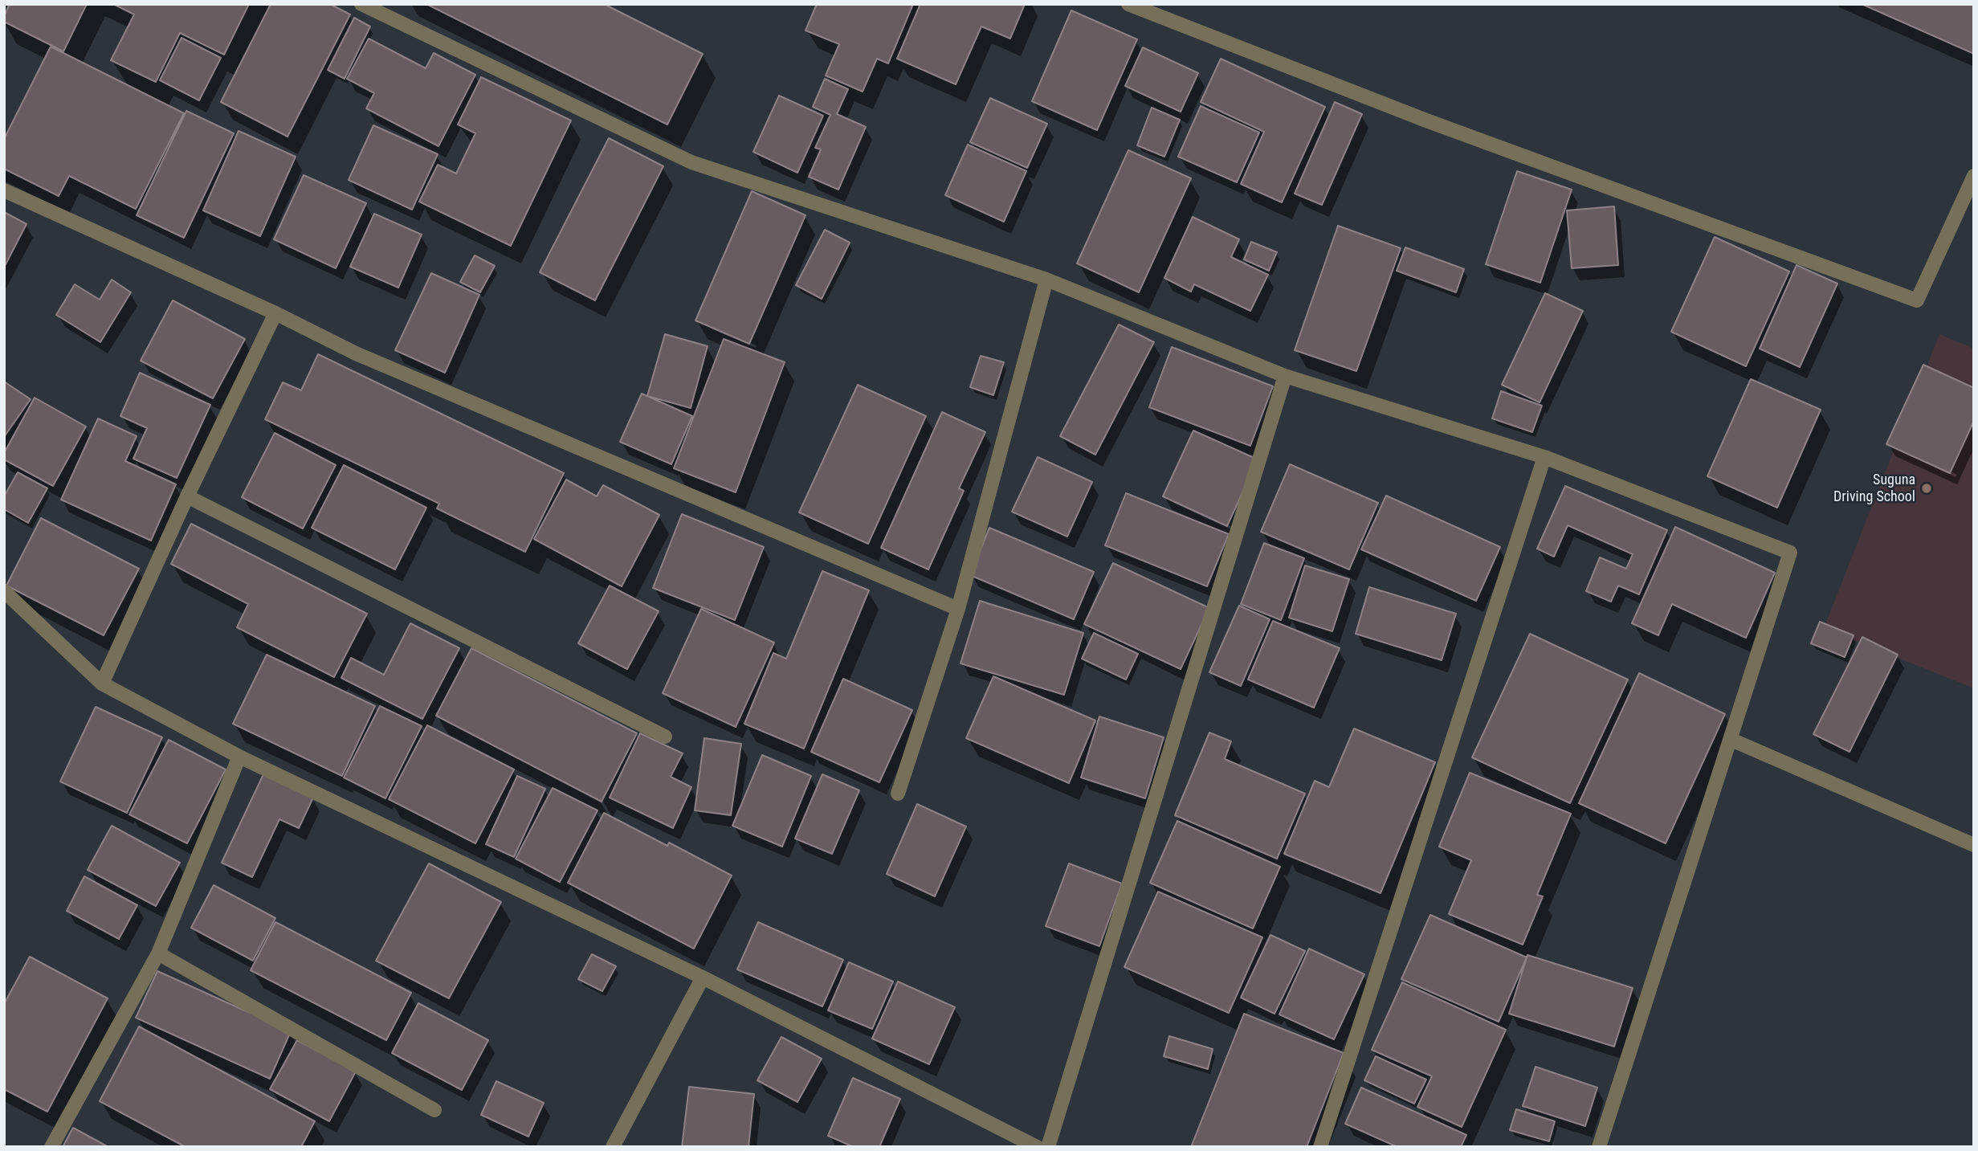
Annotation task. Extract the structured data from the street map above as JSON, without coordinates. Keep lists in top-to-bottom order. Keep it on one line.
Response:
{"places":["Suguna Driving School"]}
